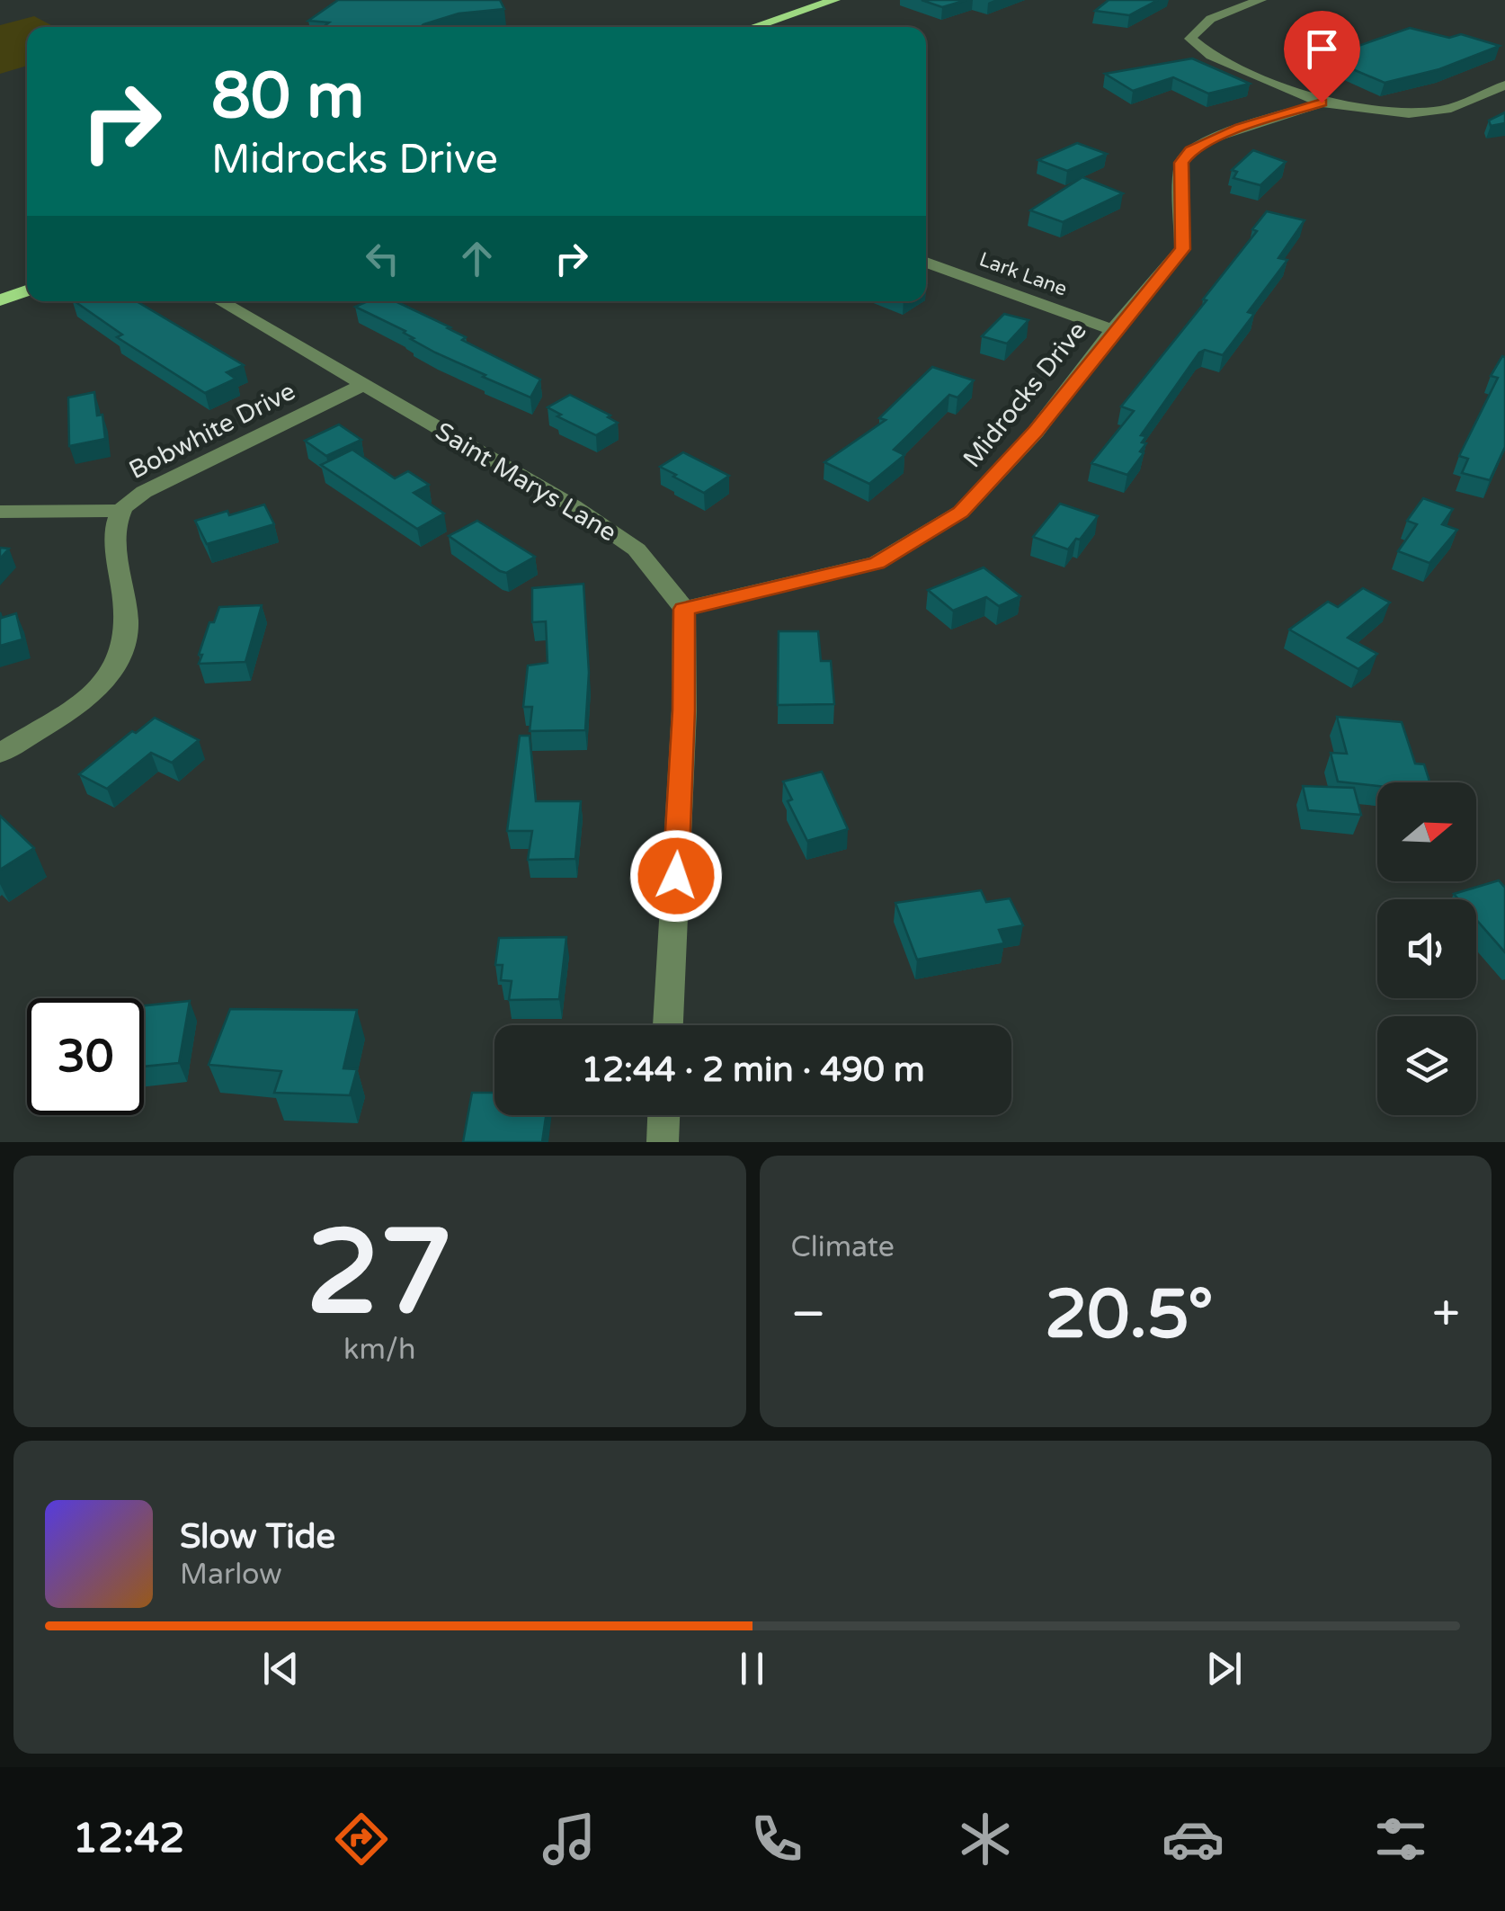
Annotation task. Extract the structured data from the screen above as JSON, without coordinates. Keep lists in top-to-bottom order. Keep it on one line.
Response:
{"streets":{"street":["Lark Lane","Midrocks Drive","Bobwhite Drive","Saint Marys Lane"]},"crossings":[["Lark Lane","Midrocks Drive"],["Midrocks Drive","Saint Marys Lane"],["Bobwhite Drive","Saint Marys Lane"]],"north":"right","page":{"turn":["80 m","Midrocks Drive"],"limit":"30","trip":"12:44 · 2 min · 490 m","tile":[["27","km/h"],"Climate"],"heat":["−","20.5°","+"],"song":["Slow Tide","Marlow"],"tabs":"12:42"}}
